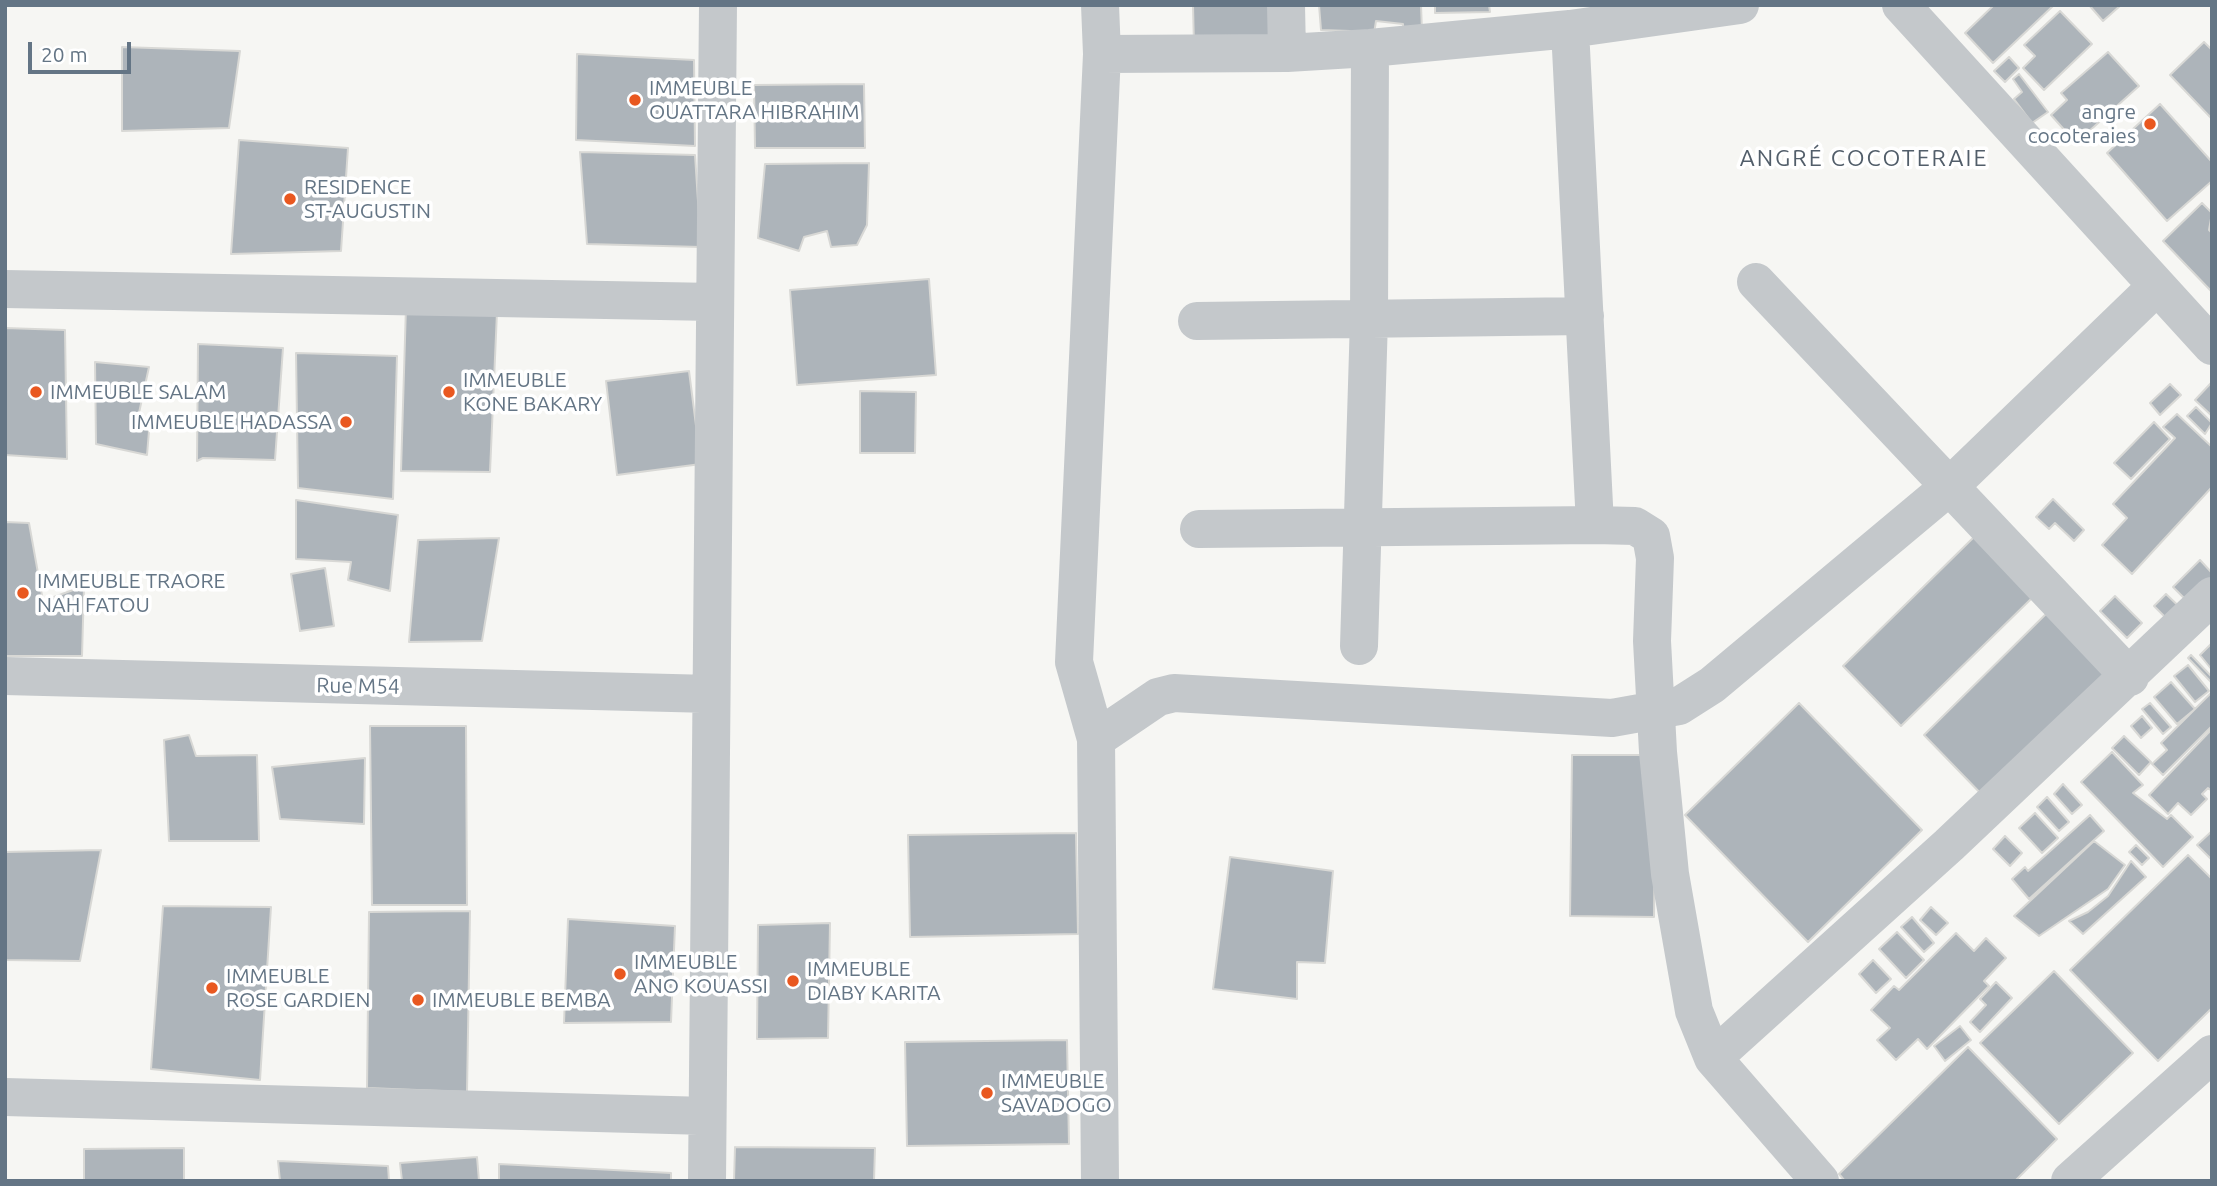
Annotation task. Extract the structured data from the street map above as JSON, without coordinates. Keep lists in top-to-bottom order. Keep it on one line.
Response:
{"streets":{"street":["Rue M54"]},"districts":["ANGRÉ COCOTERAIE"],"places":["IMMEUBLE OUATTARA HIBRAHIM","angre cocoteraies","RESIDENCE ST-AUGUSTIN","IMMEUBLE SALAM","IMMEUBLE KONE BAKARY","IMMEUBLE HADASSA","IMMEUBLE TRAORE NAH FATOU","IMMEUBLE ANO KOUASSI","IMMEUBLE DIABY KARITA","IMMEUBLE ROSE GARDIEN","IMMEUBLE BEMBA","IMMEUBLE SAVADOGO"],"scale_bar":"20 m"}
